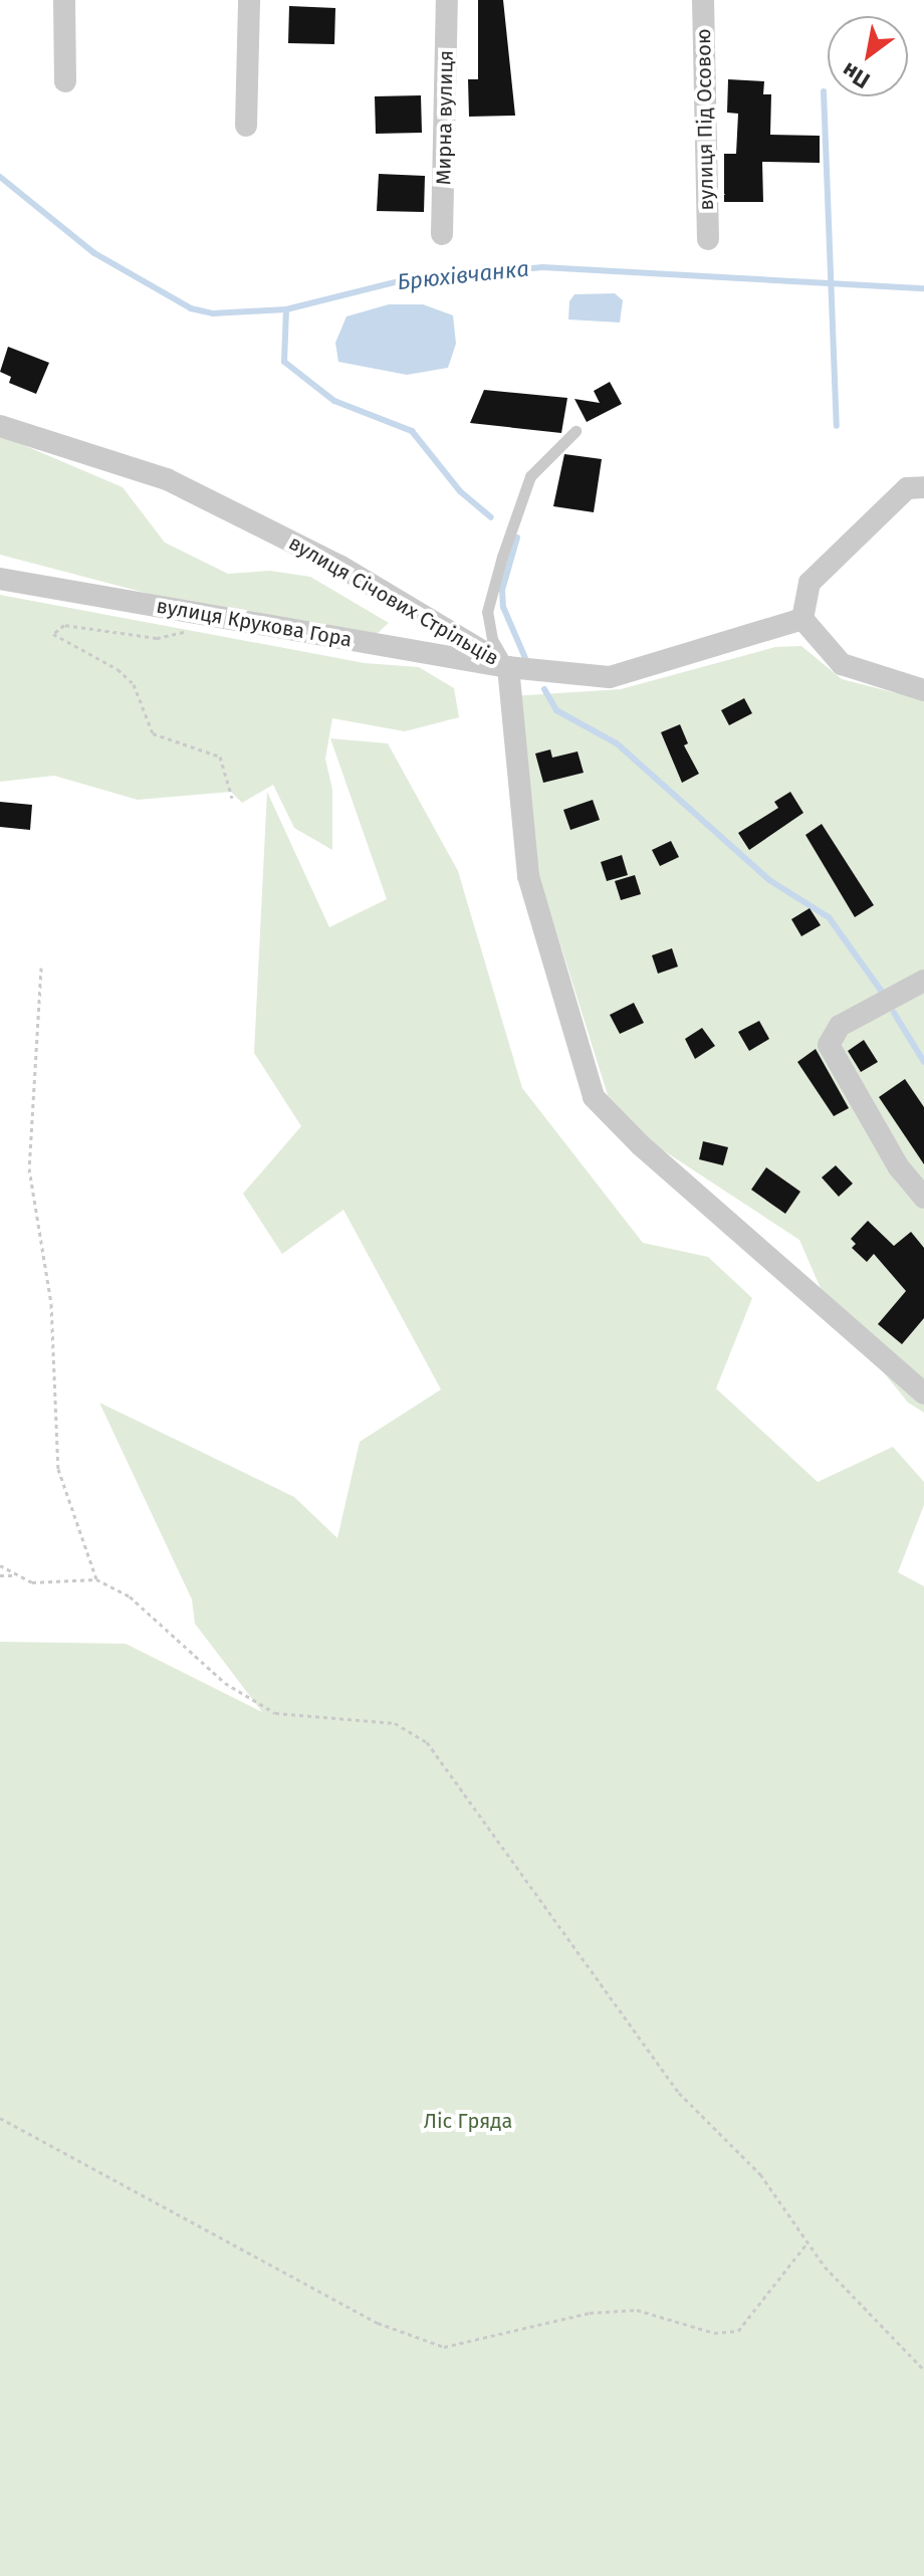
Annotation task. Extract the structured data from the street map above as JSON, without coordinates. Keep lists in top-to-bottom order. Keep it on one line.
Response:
{"streets":{"street":["Мирна вулиця","вулиця Під Осовою","вулиця Січових Стрільців","вулиця Крукова Гора"]},"crossings":[["вулиця Січових Стрільців","вулиця Крукова Гора"]],"water":["Брюхівчанка"],"parks":["Ліс Гряда"],"north":"bottom left"}
